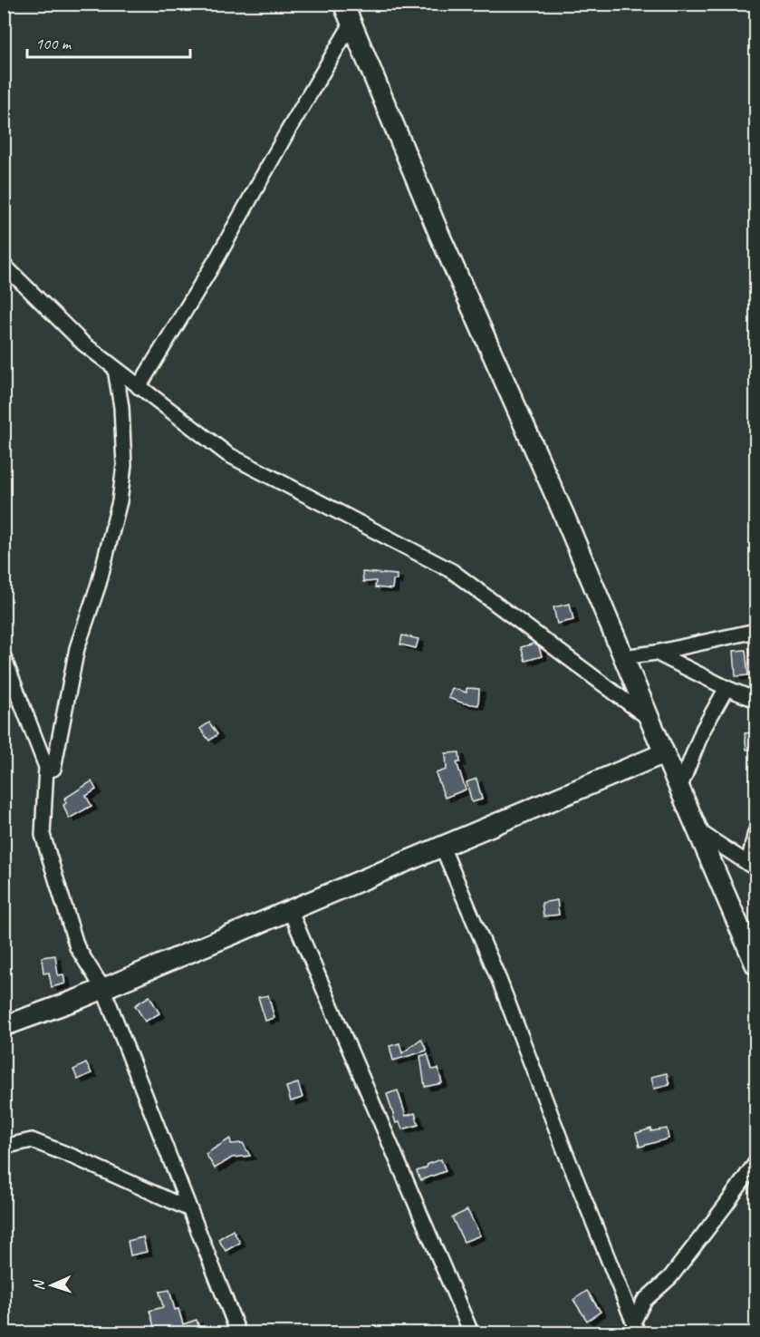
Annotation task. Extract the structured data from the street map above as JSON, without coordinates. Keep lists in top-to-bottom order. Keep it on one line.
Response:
{"scale_bar":"100 m","north":"left"}
